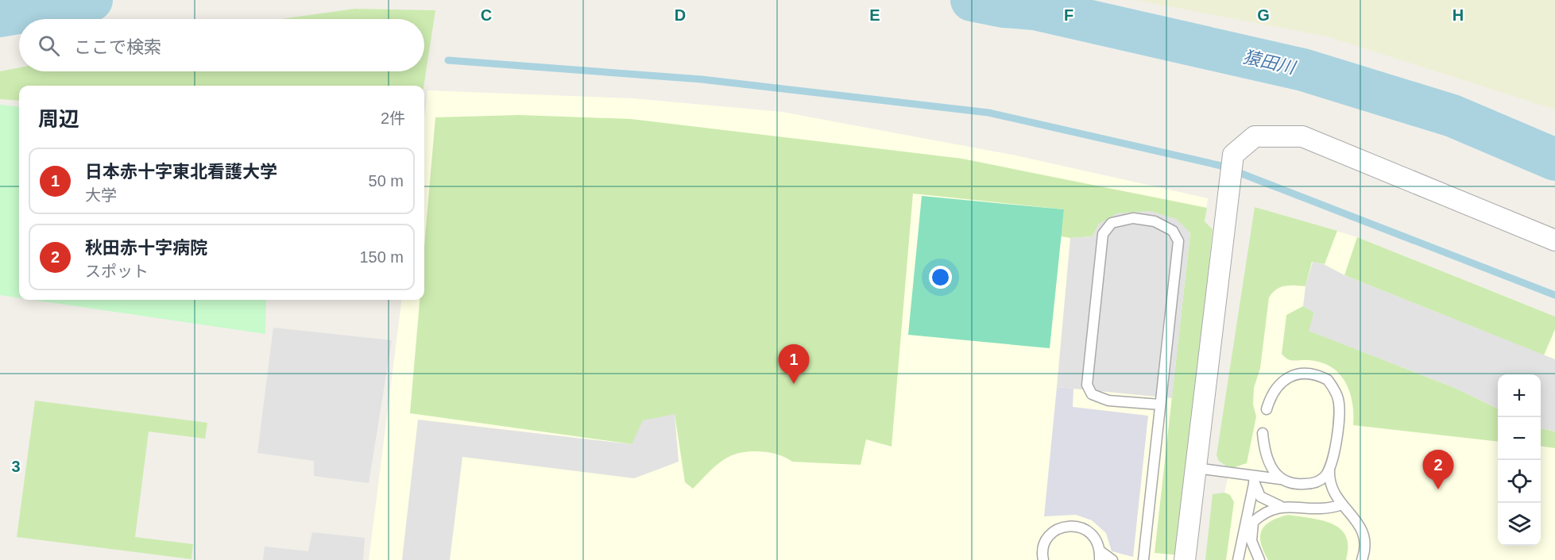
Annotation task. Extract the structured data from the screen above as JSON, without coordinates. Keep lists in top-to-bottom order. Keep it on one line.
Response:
{"water":["猿田川"],"page":{"search":"ここで検索","heading":["周辺","2件"],"list":[{"mark":"1","name":"日本赤十字東北看護大学","note":"大学","value":"50 m"},{"mark":"2","name":"秋田赤十字病院","note":"スポット","value":"150 m"}],"pins":["1","2"],"map_buttons":["+","−"]},"grid":{"columns":["C","D","E","F","G","H"],"rows":["3"]}}
